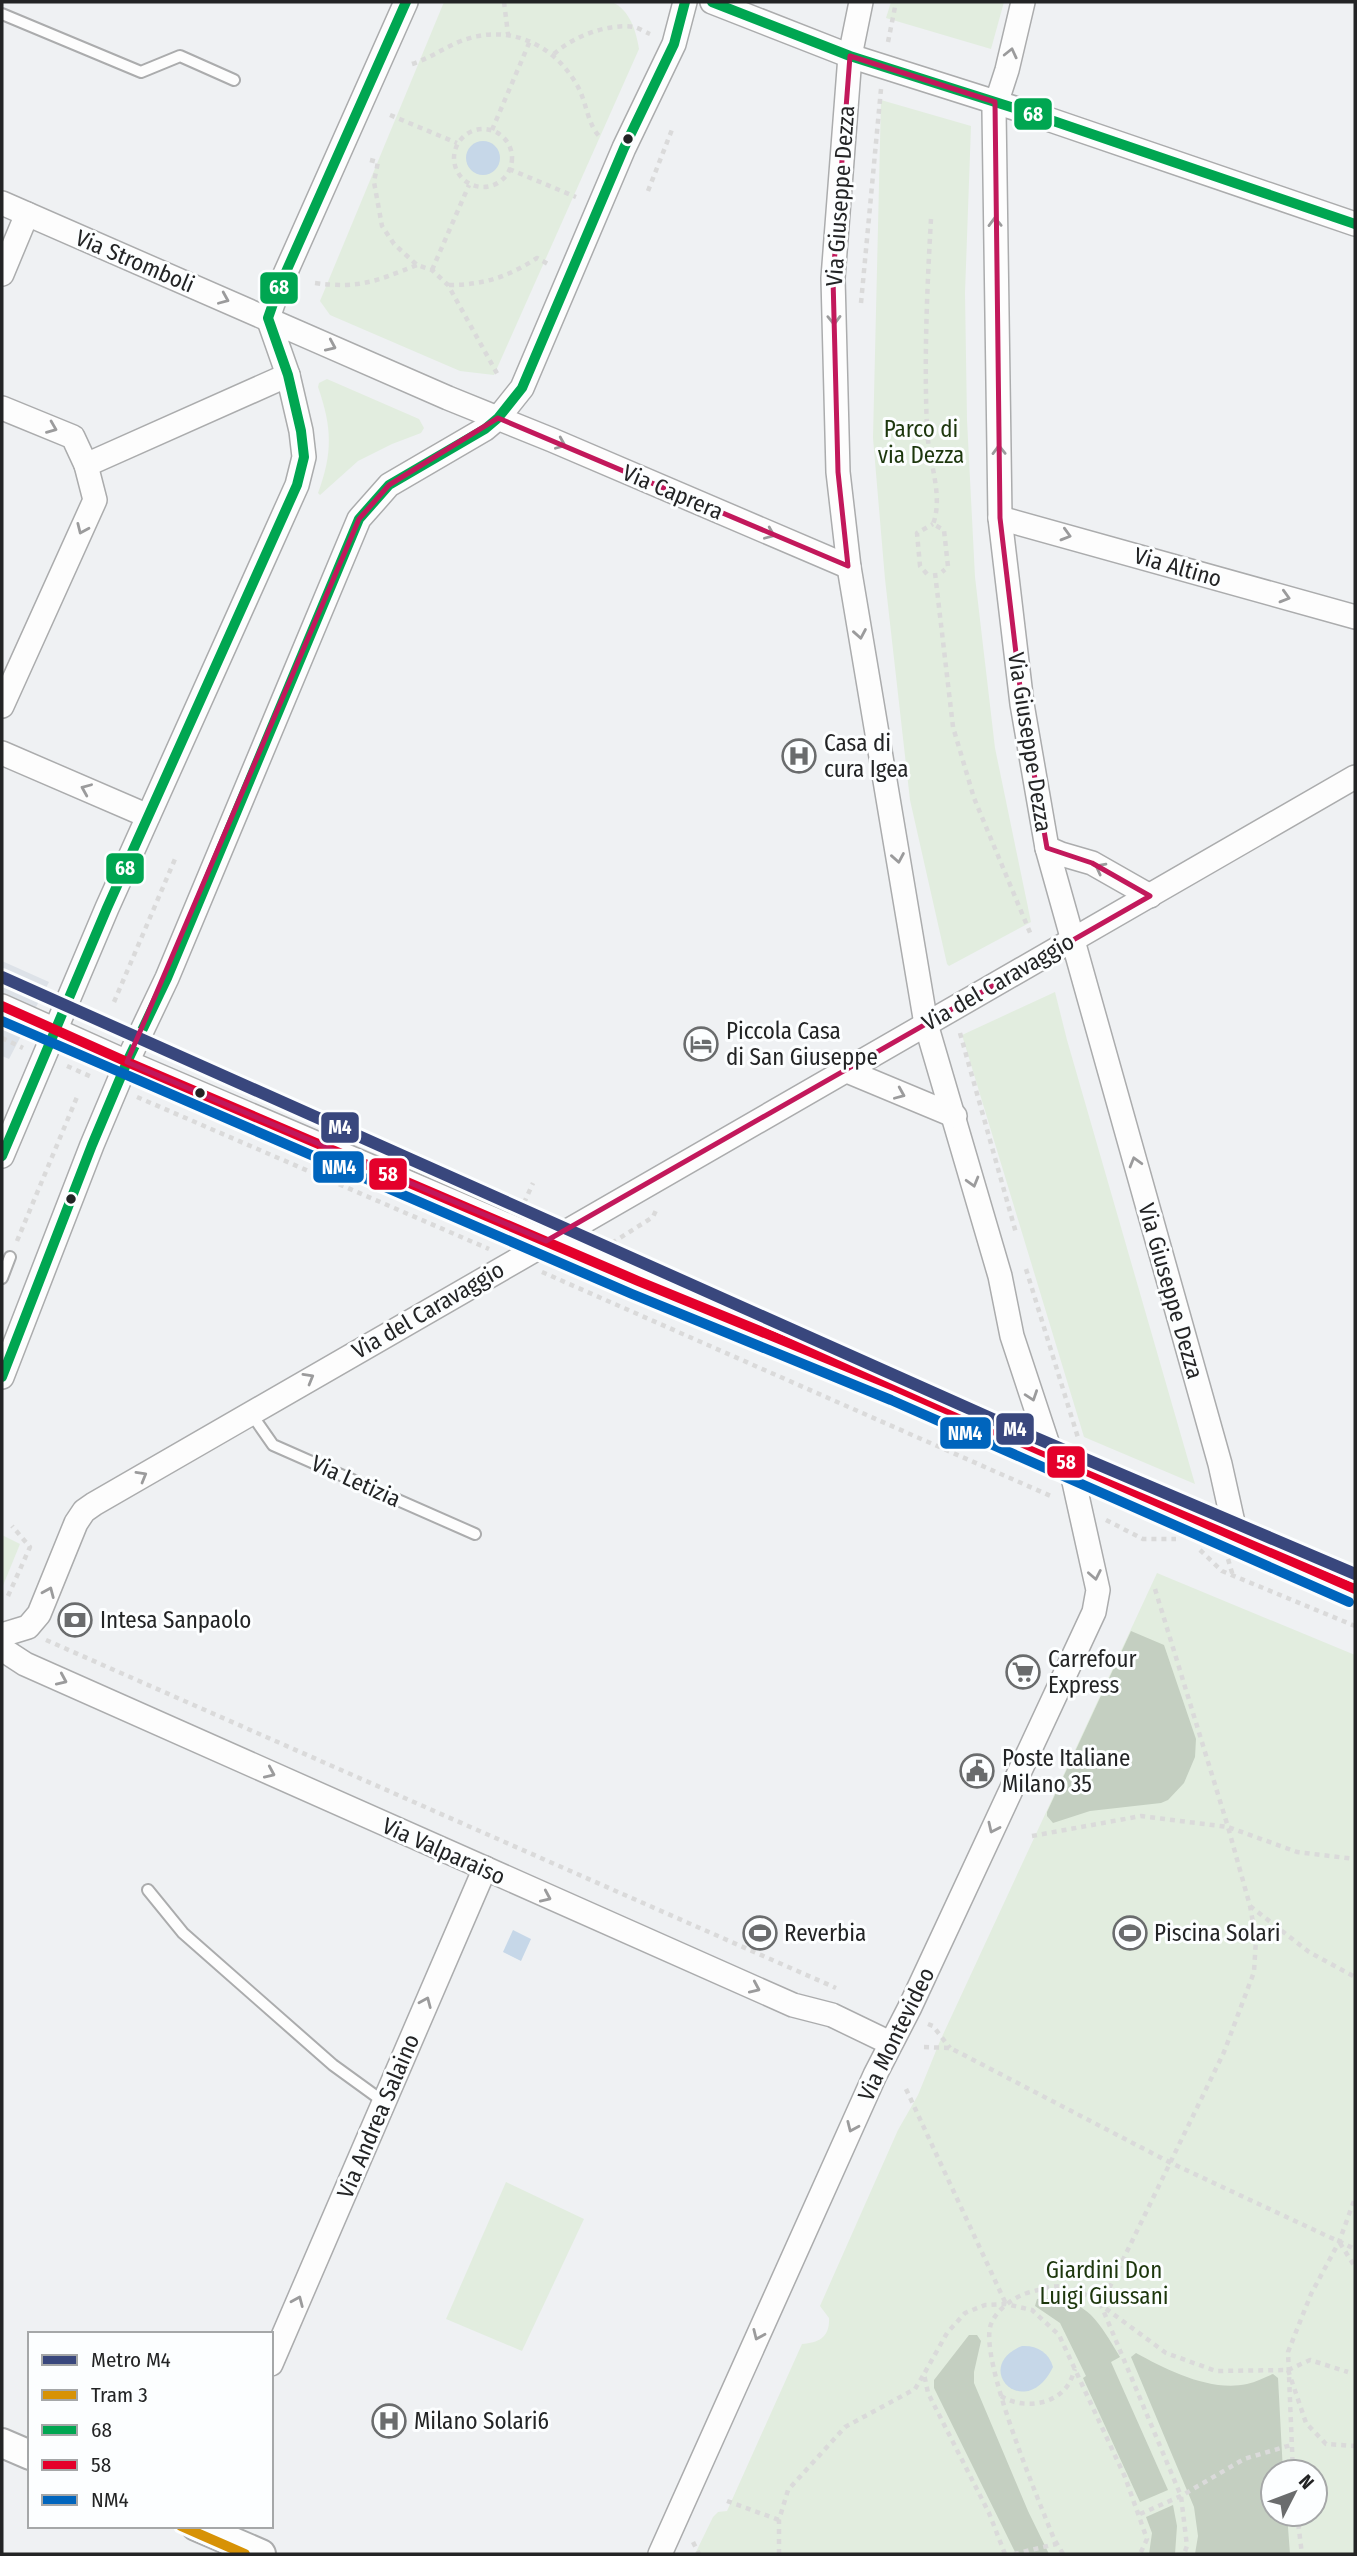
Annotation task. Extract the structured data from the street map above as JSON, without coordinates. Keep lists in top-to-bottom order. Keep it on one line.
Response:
{"streets":{"street":["Via Giuseppe Dezza","Via Stromboli","Via Caprera","Via Altino","Via del Caravaggio","Via Valparaiso","Via Montevideo","Via Andrea Salaino"],"lane":["Via Letizia"]},"crossings":[["Via Giuseppe Dezza","Via Caprera"],["Via Giuseppe Dezza","Via Altino"],["Via Giuseppe Dezza","Via del Caravaggio"],["Via Giuseppe Dezza","Via Montevideo"],["Via Stromboli","Via Caprera"],["Via del Caravaggio","Via Letizia"],["Via Valparaiso","Via Montevideo"],["Via Valparaiso","Via Andrea Salaino"]],"one_way":["Via Stromboli","Via Caprera","Via Altino","Via del Caravaggio","Via Valparaiso","Via Montevideo","Via Andrea Salaino"],"parks":["Parco di via Dezza","Giardini Don Luigi Giussani"],"places":{"hospital":["Casa di cura Igea","Milano Solari6"],"hotel":["Piccola Casa di San Giuseppe"],"bank":["Intesa Sanpaolo"],"supermarket":["Carrefour Express"],"public building":["Poste Italiane Milano 35"],"sports":["Reverbia","Piscina Solari"]},"lines":["transit line 68","metro line M4","transit line 58","transit line NM4","tram line 3"],"legend":["Metro M4","Tram 3","68","58","NM4"],"north":"top right"}
